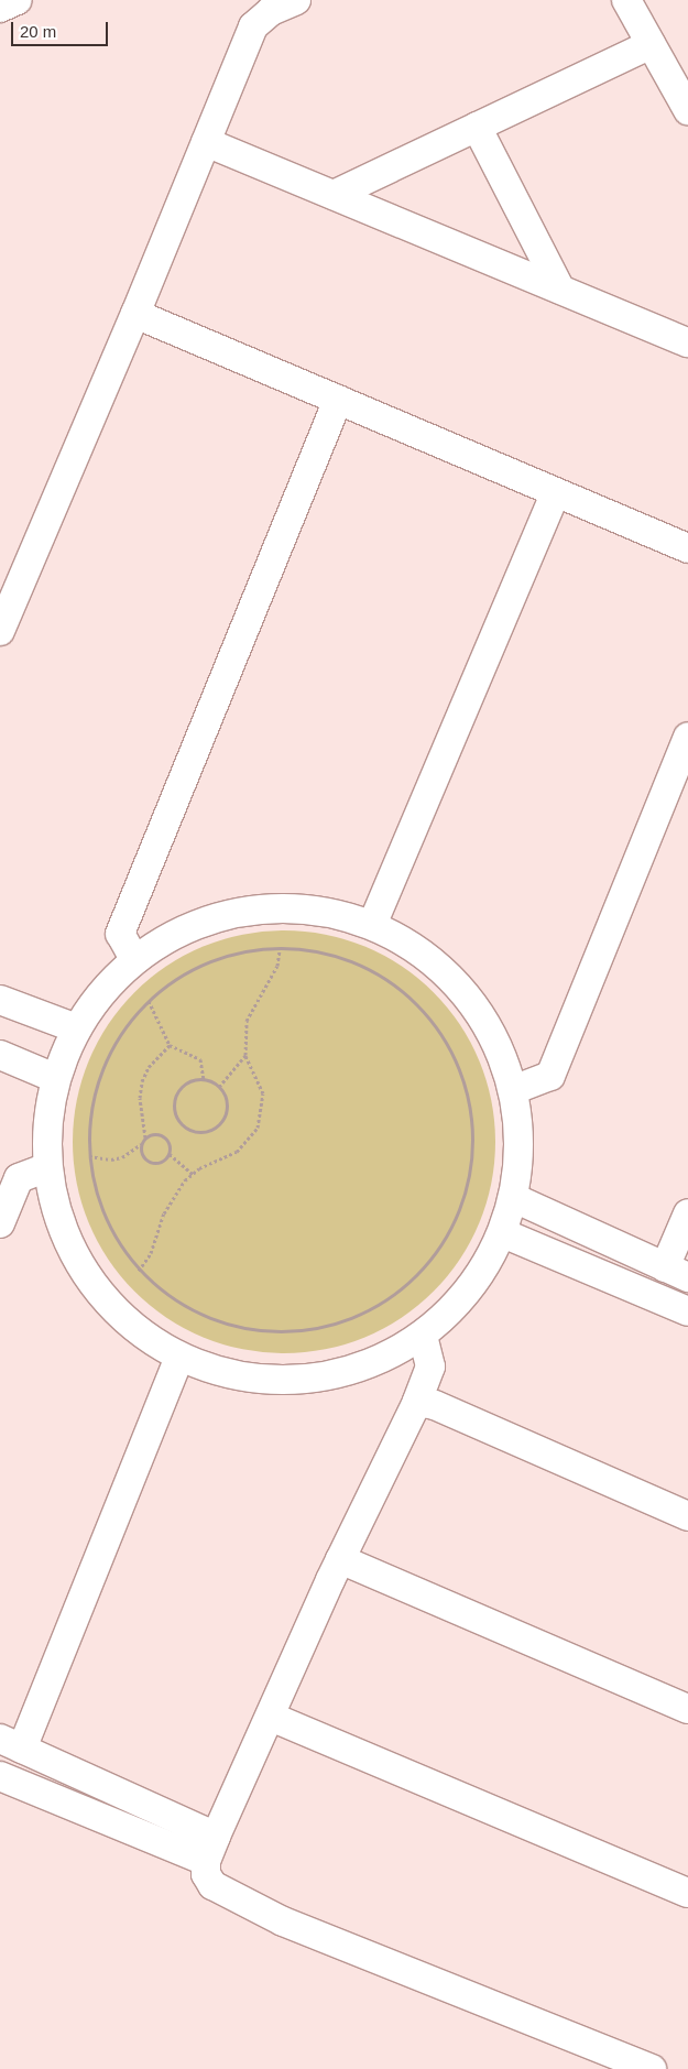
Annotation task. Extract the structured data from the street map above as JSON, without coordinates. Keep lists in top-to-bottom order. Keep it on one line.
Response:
{"scale_bar":"20 m"}
